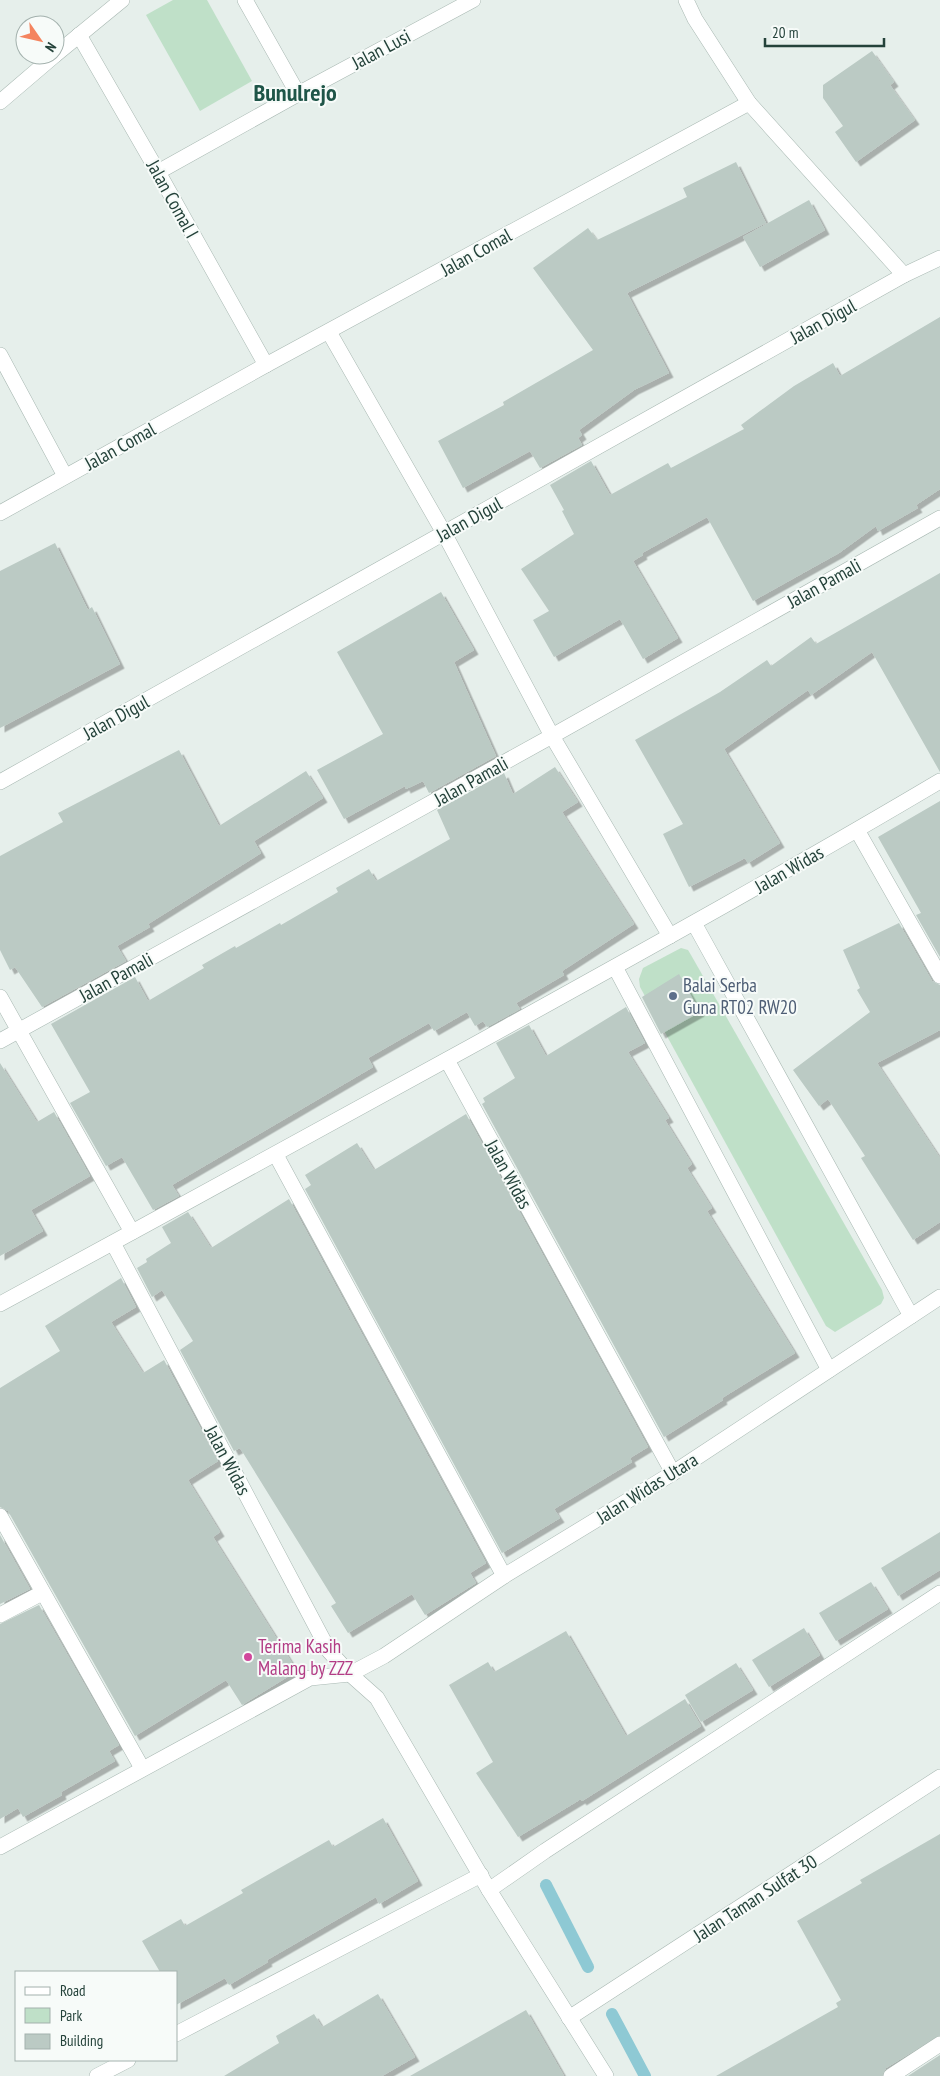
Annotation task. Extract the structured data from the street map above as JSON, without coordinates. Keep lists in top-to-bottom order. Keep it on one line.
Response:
{"streets":{"street":["Jalan Lusi","Jalan Comal I","Jalan Comal","Jalan Digul","Jalan Pamali","Jalan Widas","Jalan Widas Utara","Jalan Taman Sulfat 30"]},"crossings":[["Jalan Lusi","Jalan Comal I"],["Jalan Comal I","Jalan Comal"],["Jalan Widas","Jalan Widas Utara"],["Jalan Widas","Jalan Taman Sulfat 30"]],"districts":["Bunulrejo"],"places":["Balai Serba Guna RT02 RW20","Terima Kasih Malang by ZZZ"],"legend":["Road","Park","Building"],"scale_bar":"20 m","north":"bottom right"}
